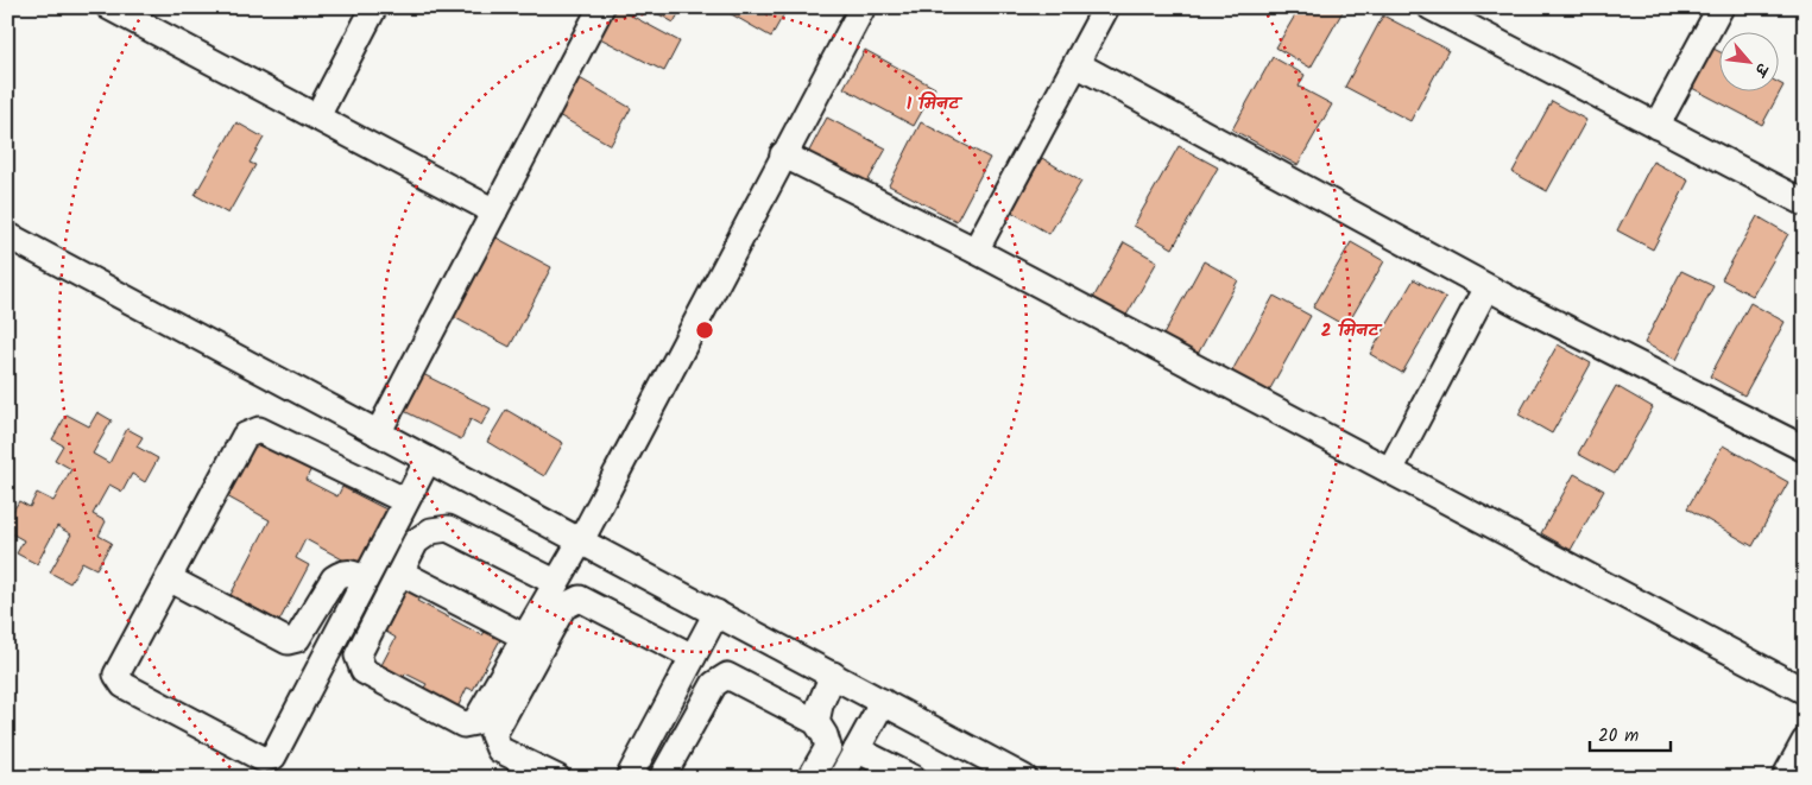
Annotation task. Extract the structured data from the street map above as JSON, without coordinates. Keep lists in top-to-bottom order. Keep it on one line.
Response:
{"scale_bar":"20 m","north":"bottom right","rings":["1 मिनट","2 मिनट"]}
